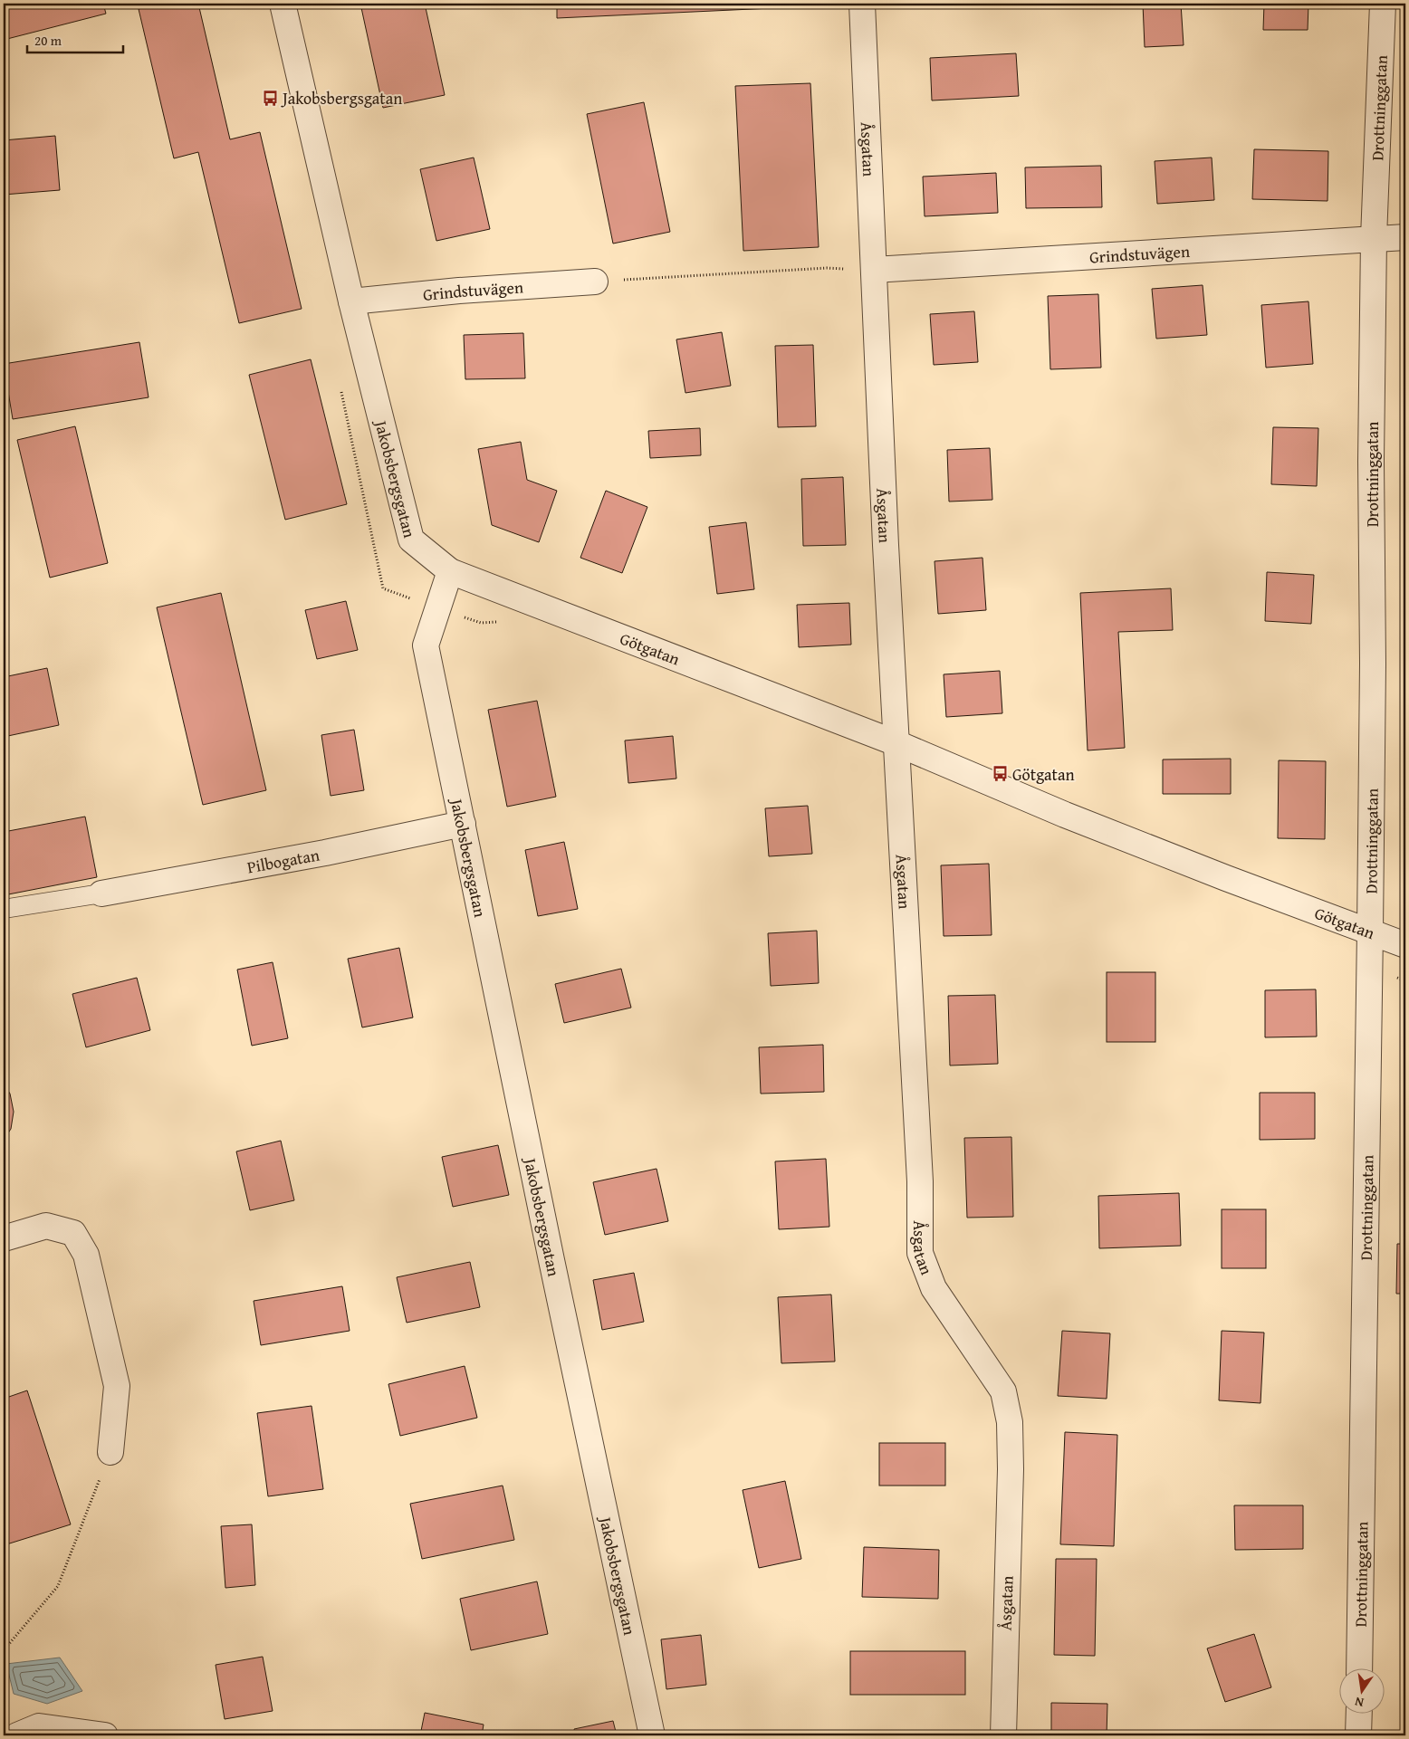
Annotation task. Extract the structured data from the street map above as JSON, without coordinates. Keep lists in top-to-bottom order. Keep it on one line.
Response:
{"streets":{"street":["Drottninggatan","Åsgatan","Grindstuvägen","Jakobsbergsgatan","Götgatan","Pilbogatan"]},"crossings":[["Drottninggatan","Grindstuvägen"],["Drottninggatan","Götgatan"],["Åsgatan","Grindstuvägen"],["Åsgatan","Götgatan"],["Grindstuvägen","Jakobsbergsgatan"],["Jakobsbergsgatan","Götgatan"],["Jakobsbergsgatan","Pilbogatan"]],"places":{"bus stop":["Jakobsbergsgatan","Götgatan"]},"scale_bar":"20 m","north":"bottom"}
